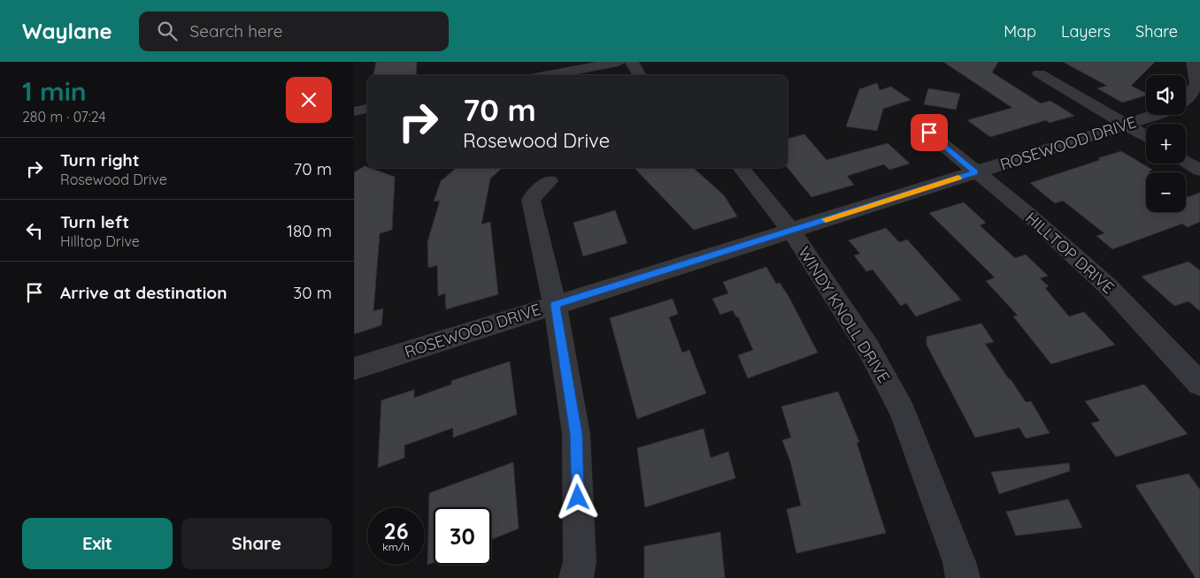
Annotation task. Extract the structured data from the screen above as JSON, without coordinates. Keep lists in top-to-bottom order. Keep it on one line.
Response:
{"streets":{"street":["ROSEWOOD DRIVE","HILLTOP DRIVE","WINDY KNOLL DRIVE"]},"crossings":[["ROSEWOOD DRIVE","HILLTOP DRIVE"],["ROSEWOOD DRIVE","WINDY KNOLL DRIVE"]],"page":{"header":"Waylane","search":"Search here","nav":["Map","Layers","Share"],"heading":["1 min","280 m · 07:24"],"map_buttons":["+","−"],"turn":["70 m","Rosewood Drive"],"list":[{"name":"Turn right","note":"Rosewood Drive","value":"70 m"},{"name":"Turn left","note":"Hilltop Drive","value":"180 m"},{"name":"Arrive at destination","value":"30 m"}],"speed":"26 km/h","limit":"30","buttons":["Exit","Share"]}}
